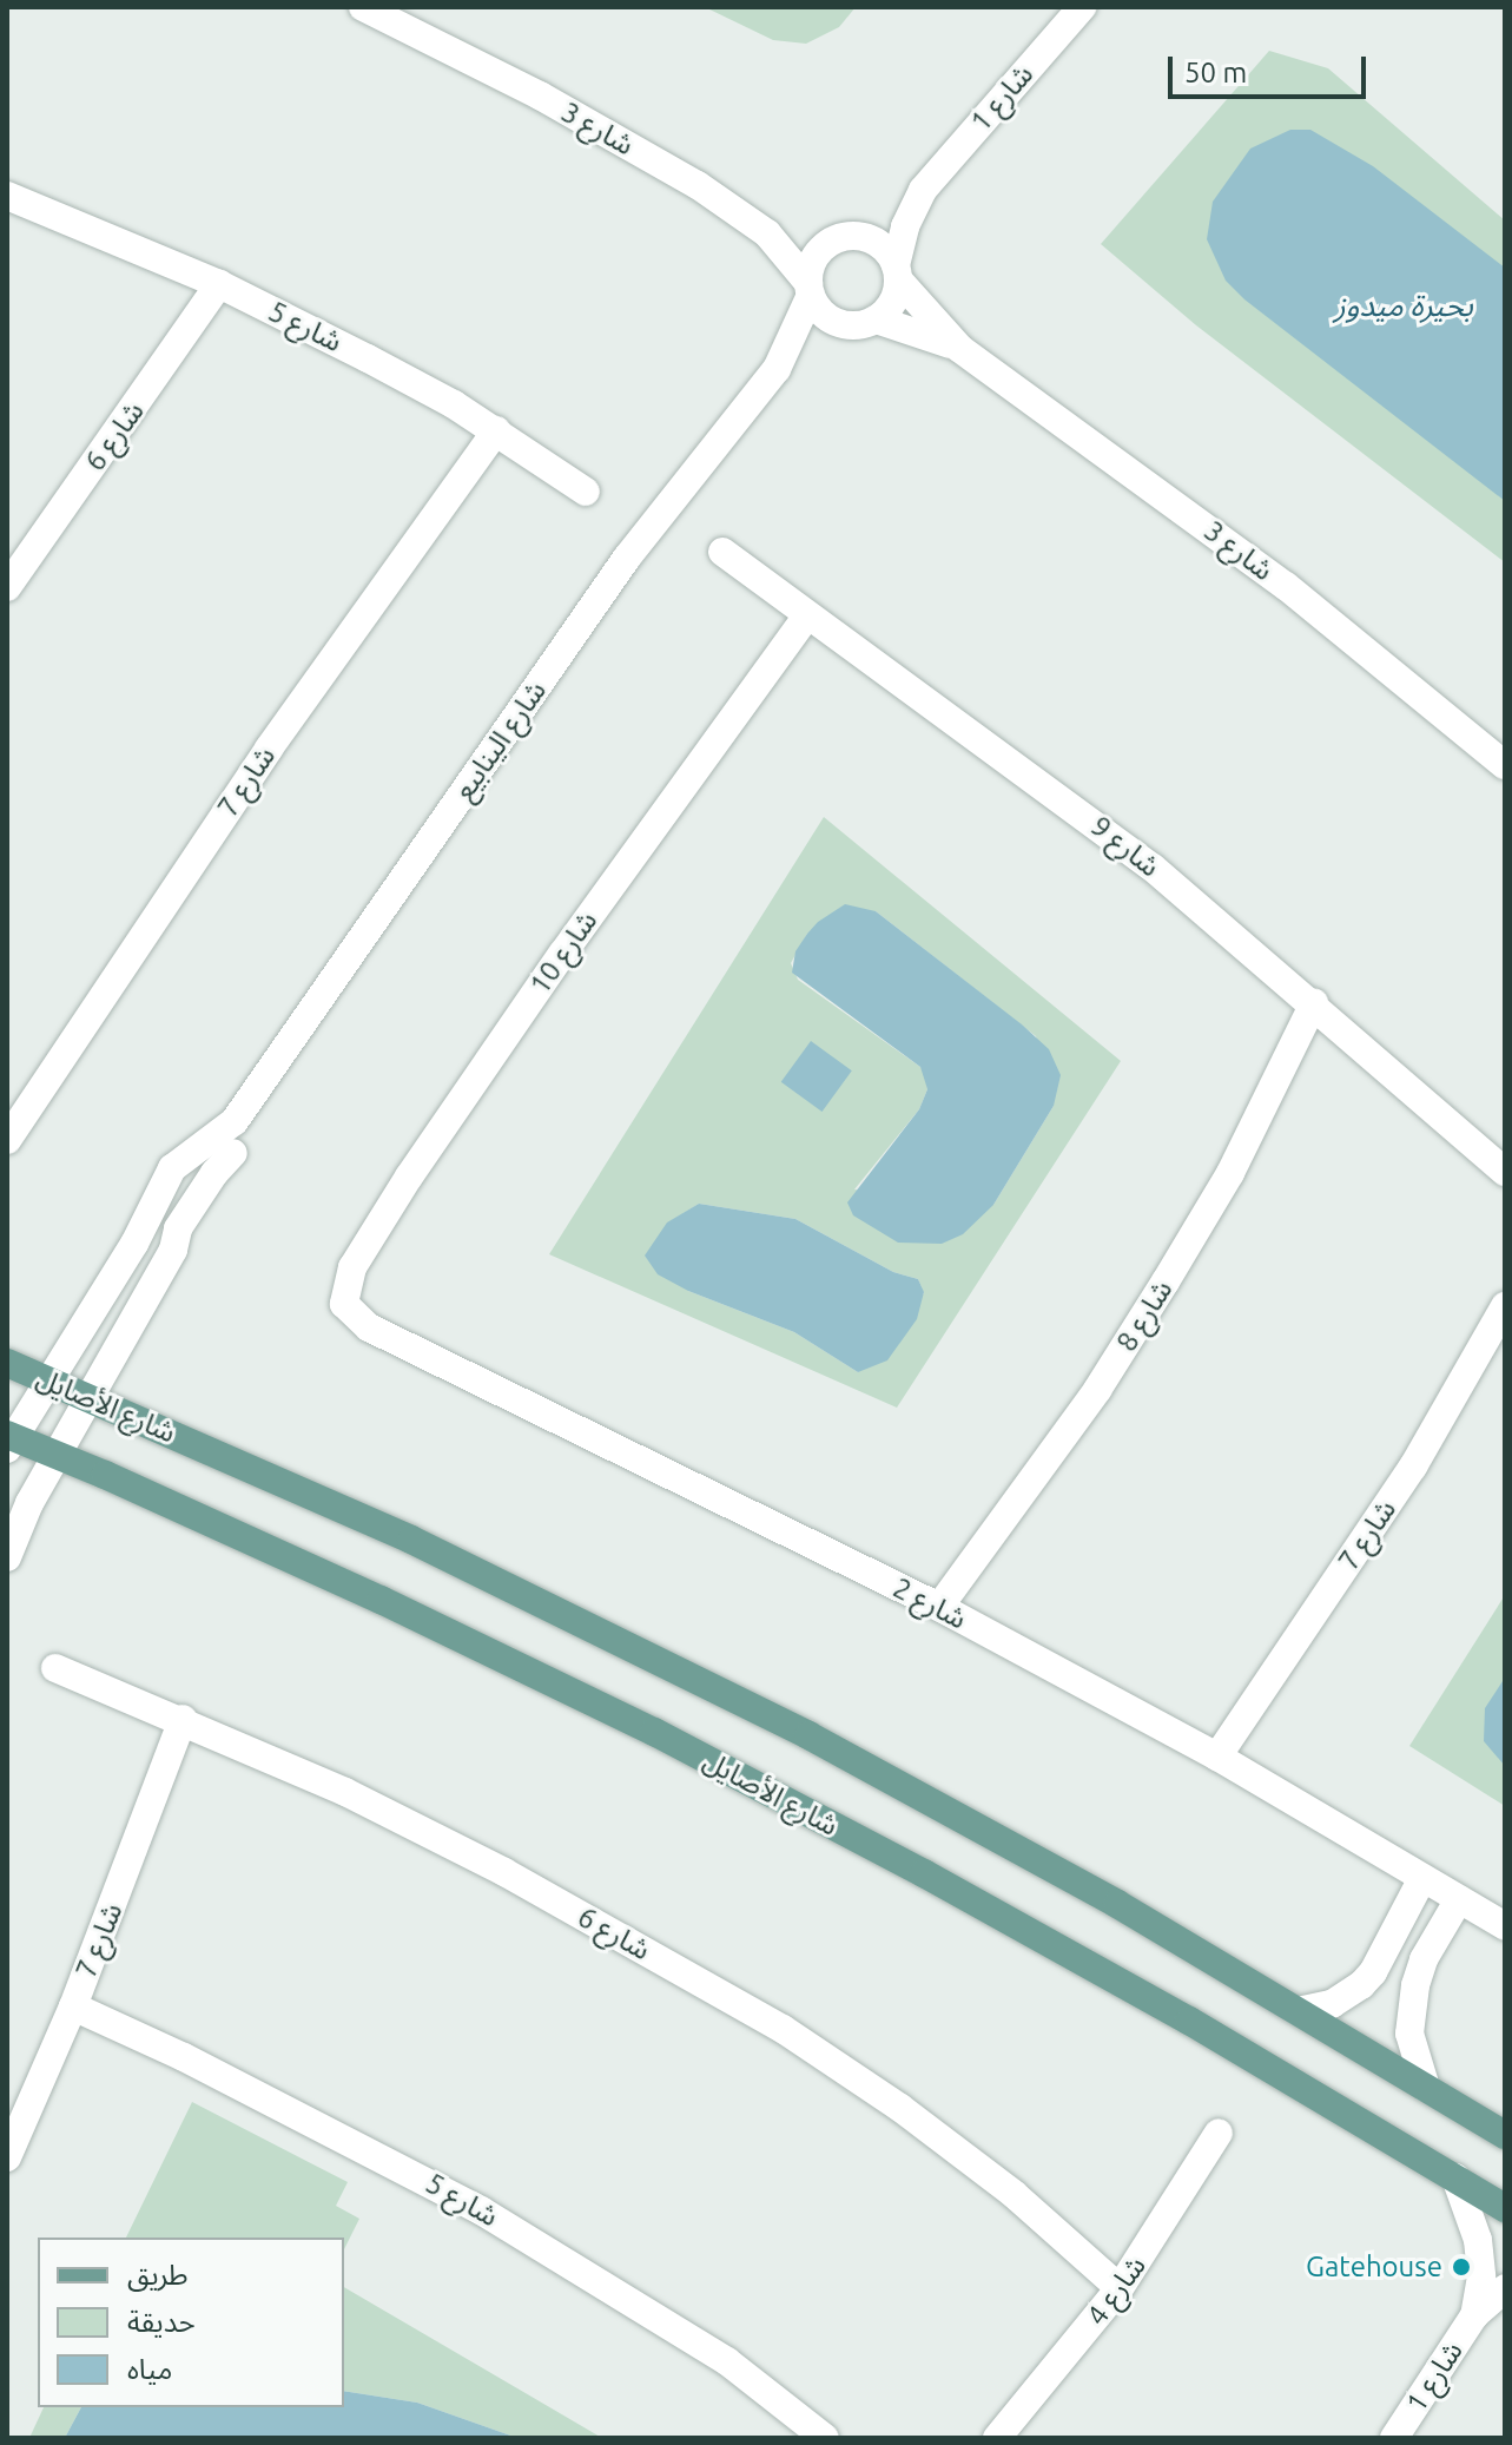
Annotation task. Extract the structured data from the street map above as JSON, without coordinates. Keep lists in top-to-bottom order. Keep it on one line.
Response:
{"streets":{"main road":["شارع الأصايل"],"street":["شارع 1","شارع 3","شارع 5","شارع 6","شارع الينابيع","شارع 7","شارع 9","شارع 10","شارع 8","شارع 2","شارع 4"]},"crossings":[["شارع 1","شارع 3"],["شارع 1","شارع الينابيع"],["شارع 1","شارع الأصايل"],["شارع 3","شارع الينابيع"],["شارع 5","شارع 6"],["شارع 5","شارع 7"],["شارع 6","شارع 7"],["شارع 6","شارع 4"],["شارع الينابيع","شارع الأصايل"],["شارع 7","شارع 2"],["شارع 9","شارع 10"],["شارع 9","شارع 8"],["شارع 10","شارع 2"],["شارع 8","شارع 2"]],"water":["بحيرة ميدوز"],"places":["Gatehouse"],"legend":["طريق","حديقة","مياه"],"scale_bar":"50 m"}
